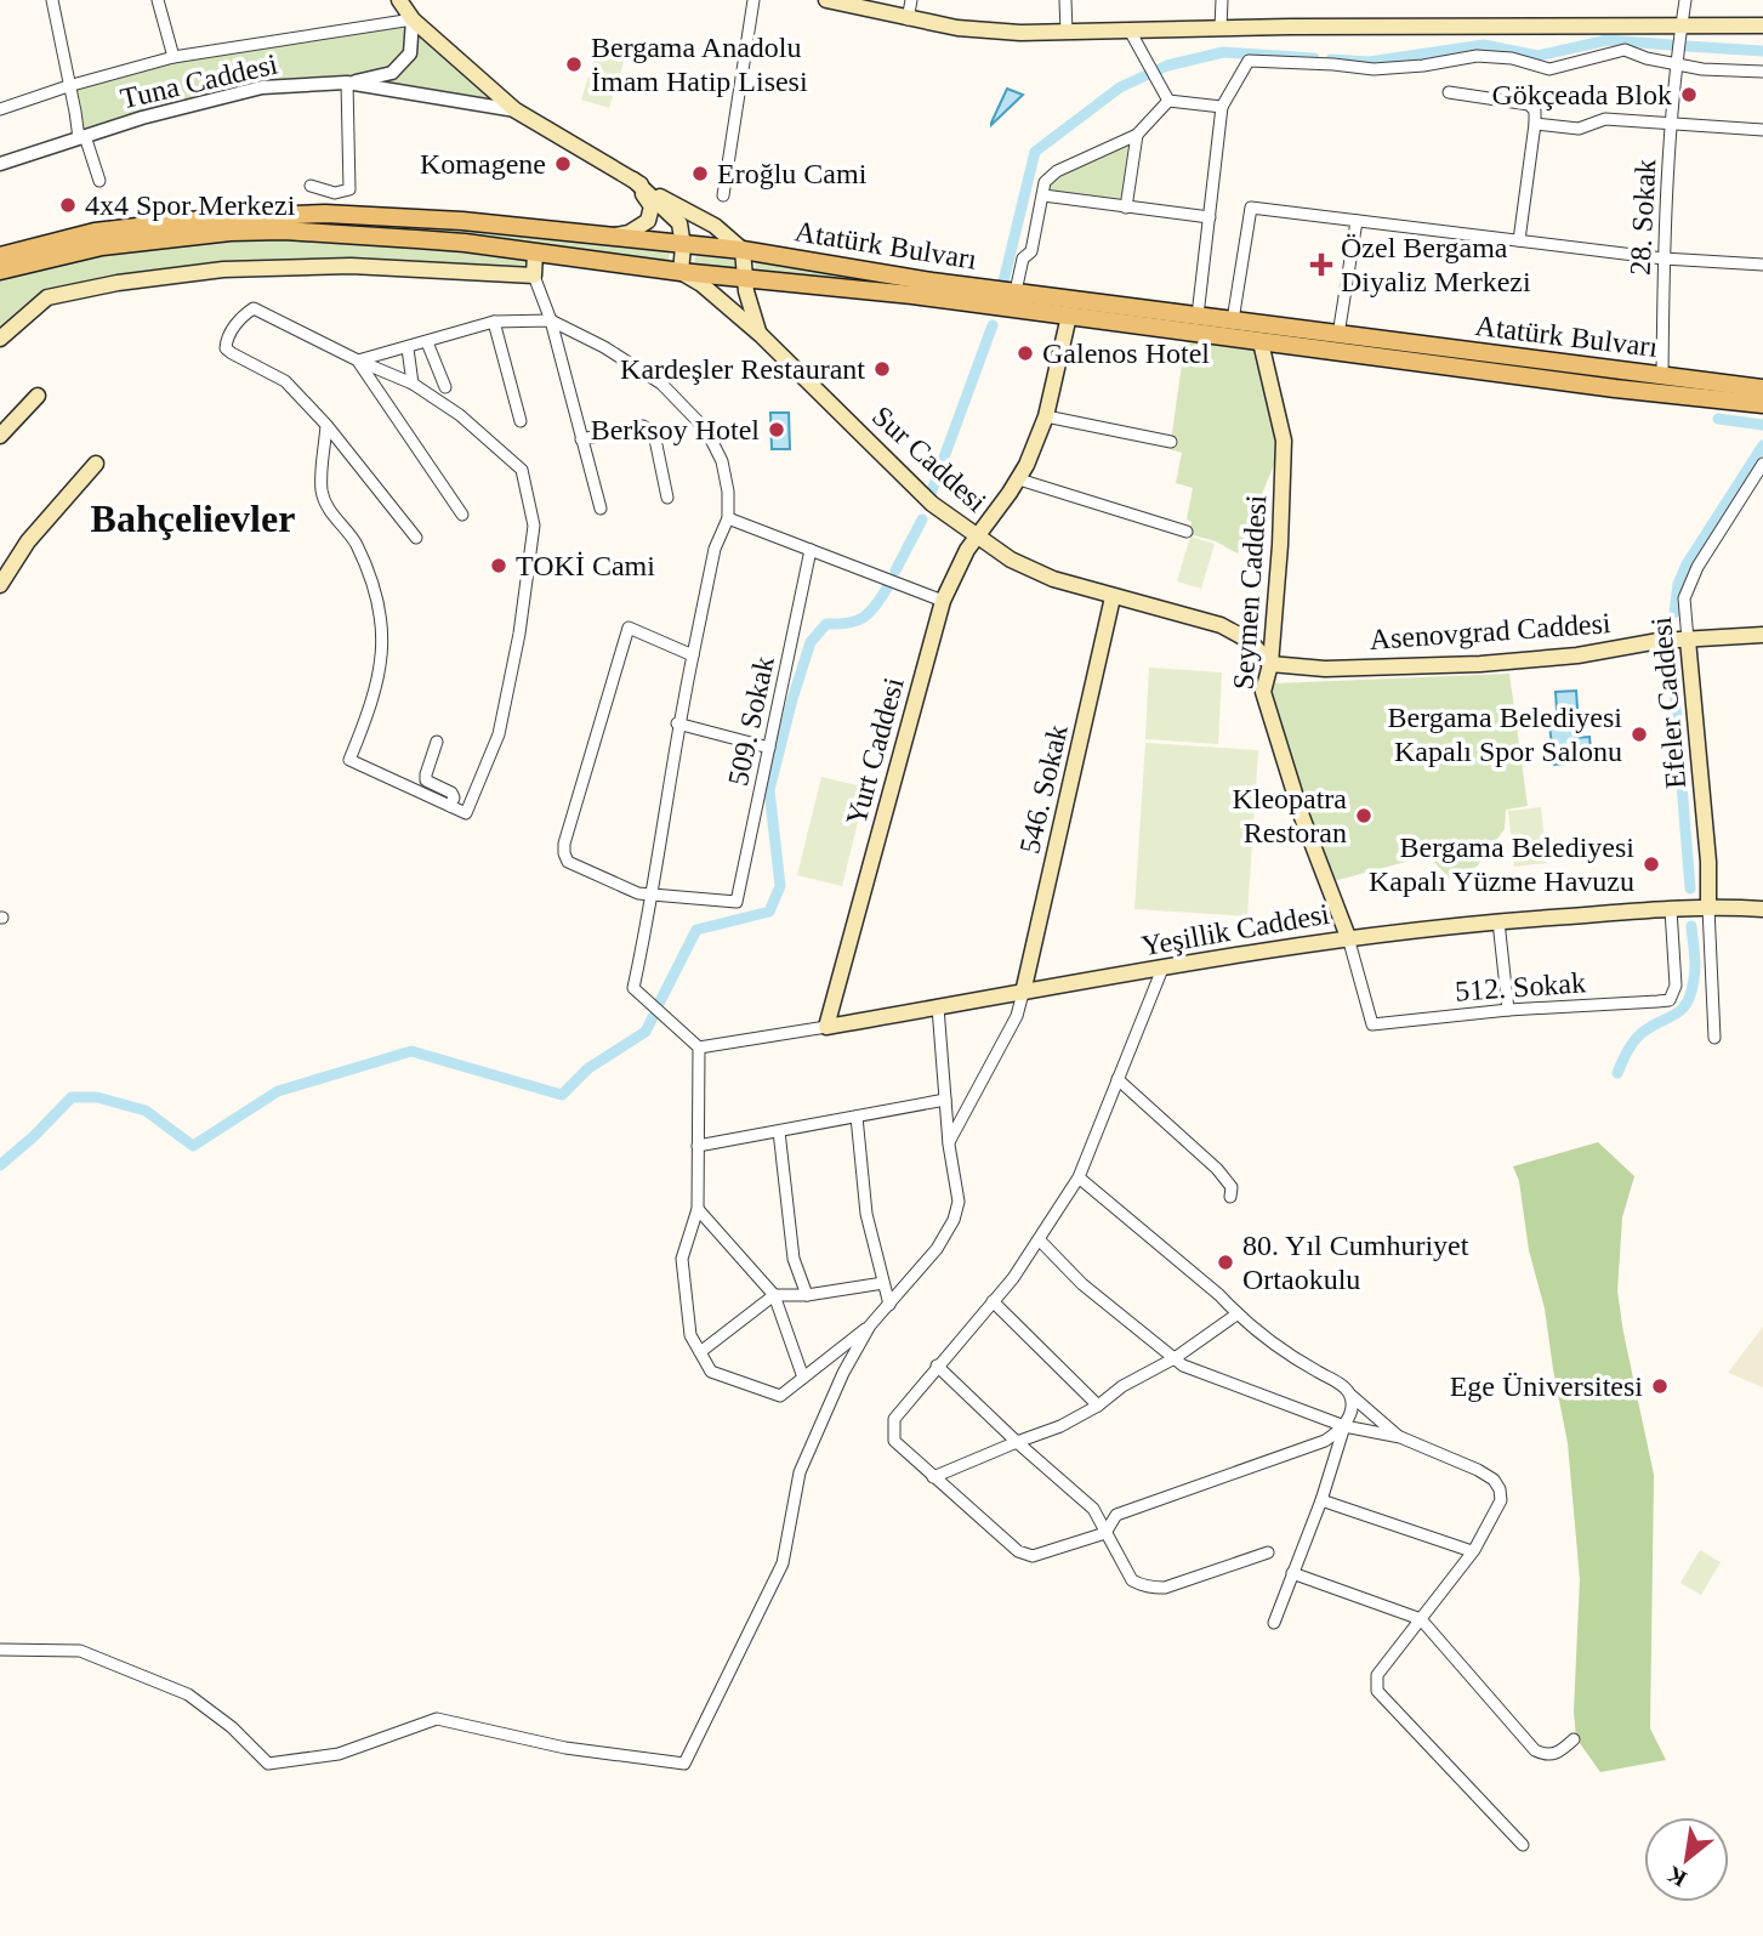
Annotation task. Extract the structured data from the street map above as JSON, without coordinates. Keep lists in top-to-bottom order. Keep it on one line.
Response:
{"streets":{"main road":["Tuna Caddesi","Atatürk Bulvarı","Sur Caddesi","Seymen Caddesi","Asenovgrad Caddesi","Efeler Caddesi","Yurt Caddesi","546. Sokak","Yeşillik Caddesi"],"street":["28. Sokak","509. Sokak","512. Sokak"]},"crossings":[["Tuna Caddesi","Atatürk Bulvarı"],["28. Sokak","Atatürk Bulvarı"],["Atatürk Bulvarı","Sur Caddesi"],["Atatürk Bulvarı","Seymen Caddesi"],["Atatürk Bulvarı","Yurt Caddesi"],["Sur Caddesi","Seymen Caddesi"],["Sur Caddesi","Asenovgrad Caddesi"],["Sur Caddesi","Yurt Caddesi"],["Sur Caddesi","546. Sokak"],["Seymen Caddesi","Asenovgrad Caddesi"],["Seymen Caddesi","Yeşillik Caddesi"],["Seymen Caddesi","512. Sokak"],["Asenovgrad Caddesi","Efeler Caddesi"],["Efeler Caddesi","Yeşillik Caddesi"],["546. Sokak","Yeşillik Caddesi"],["Yeşillik Caddesi","512. Sokak"]],"districts":["Bahçelievler"],"places":{"other":["Bergama Anadolu İmam Hatip Lisesi","Gökçeada Blok","Komagene","Eroğlu Cami","4x4 Spor Merkezi","Galenos Hotel","Kardeşler Restaurant","Berksoy Hotel","TOKİ Cami","Bergama Belediyesi Kapalı Spor Salonu","Kleopatra Restoran","Bergama Belediyesi Kapalı Yüzme Havuzu","80. Yıl Cumhuriyet Ortaokulu","Ege Üniversitesi"],"health":["Özel Bergama Diyaliz Merkezi"]},"north":"bottom left"}
